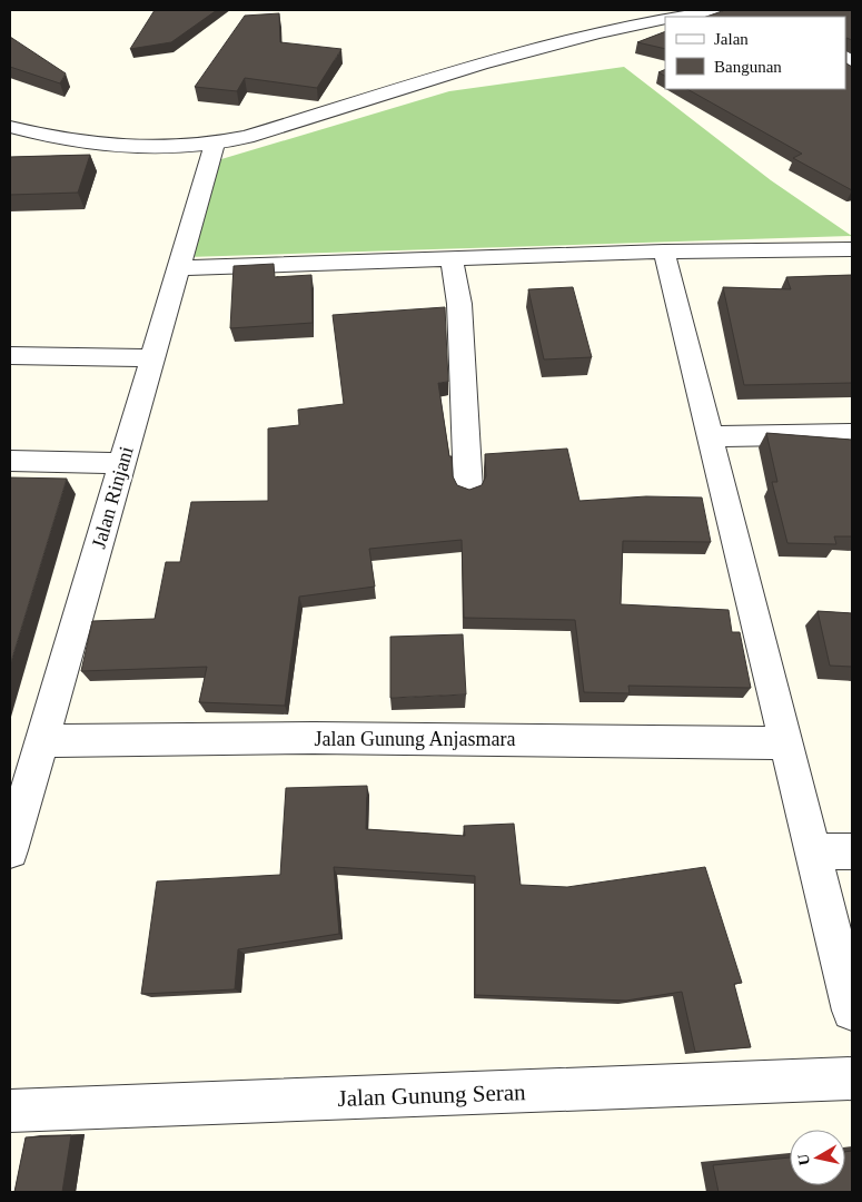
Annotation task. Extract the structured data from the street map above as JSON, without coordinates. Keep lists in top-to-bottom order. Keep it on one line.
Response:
{"streets":{"street":["Jalan Rinjani","Jalan Gunung Anjasmara","Jalan Gunung Seran"]},"crossings":[["Jalan Rinjani","Jalan Gunung Anjasmara"]],"legend":["Jalan","Bangunan"],"north":"left"}
